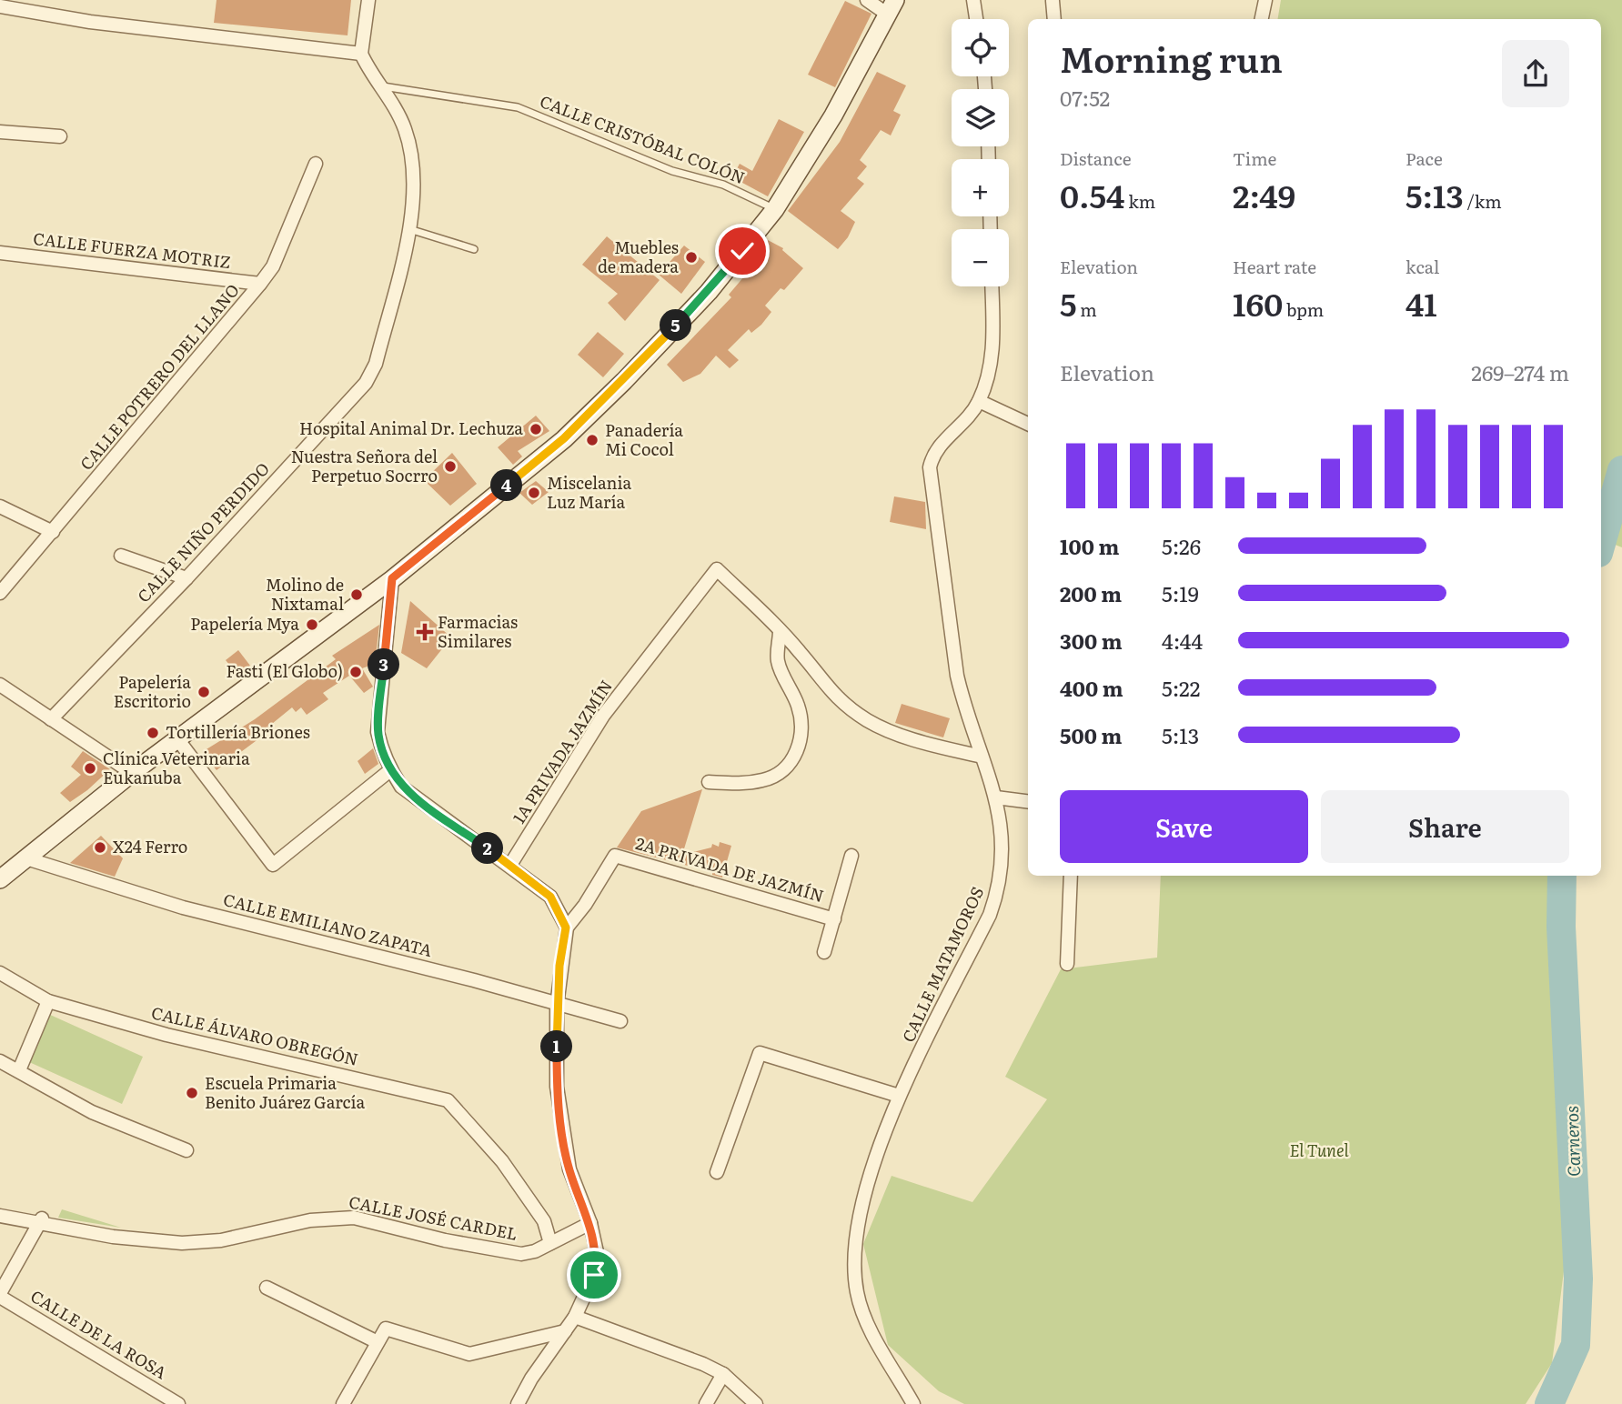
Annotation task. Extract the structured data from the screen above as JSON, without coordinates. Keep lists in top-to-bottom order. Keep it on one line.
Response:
{"streets":{"street":["CALLE FUERZA MOTRIZ","CALLE POTRERO DEL LLANO","CALLE NIÑO PERDIDO","1A PRIVADA JAZMÍN","2A PRIVADA DE JAZMÍN","CALLE EMILIANO ZAPATA","CALLE MATAMOROS","CALLE ÁLVARO OBREGÓN","CALLE JOSÉ CARDEL","CALLE DE LA ROSA"],"lane":["CALLE CRISTÓBAL COLÓN"]},"crossings":[["CALLE CRISTÓBAL COLÓN","CALLE NIÑO PERDIDO"],["CALLE FUERZA MOTRIZ","CALLE POTRERO DEL LLANO"],["CALLE ÁLVARO OBREGÓN","CALLE JOSÉ CARDEL"]],"water":["Carneros"],"parks":["El Tunel"],"places":{"other":["Muebles de madera","Hospital Animal Dr. Lechuza","Panadería Mi Cocol","Nuestra Señora del Perpetuo Socrro","Miscelania Luz María","Molino de Nixtamal","Papelería Mya","Fasti (El Globo)","Papelería Escritorio","Tortillería Briones","Clínica Veterinaria Eukanuba","X24 Ferro","Escuela Primaria Benito Juárez García"],"health":["Farmacias Similares"]},"page":{"map_buttons":["+","−"],"heading":["Morning run","07:52"],"stats":[["Distance","0.54 km"],["Time","2:49"],["Pace","5:13 /km"],["Elevation","5 m"],["Heart rate","160 bpm"],["kcal","41"]],"pins":["5","4","3","2","1"],"chart":["Elevation","269–274 m"],"list":[{"name":"100 m","note":"5:26"},{"name":"200 m","note":"5:19"},{"name":"300 m","note":"4:44"},{"name":"400 m","note":"5:22"},{"name":"500 m","note":"5:13"}],"buttons":["Save","Share"]}}
